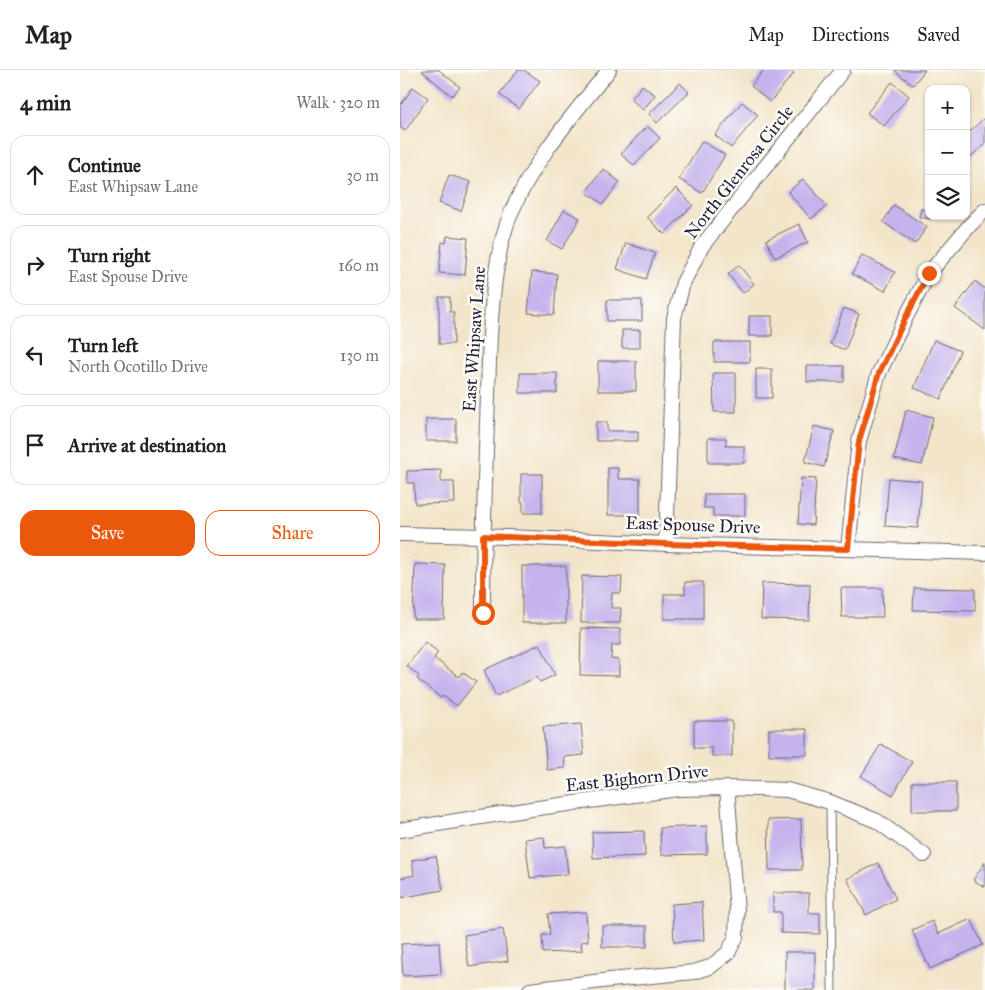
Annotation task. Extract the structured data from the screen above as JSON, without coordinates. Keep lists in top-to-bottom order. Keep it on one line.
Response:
{"streets":{"street":["North Glenrosa Circle","East Whipsaw Lane","East Spouse Drive","East Bighorn Drive"]},"crossings":[["North Glenrosa Circle","East Spouse Drive"],["East Whipsaw Lane","East Spouse Drive"]],"page":{"header":"Map","nav":["Map","Directions","Saved"],"heading":["4 min","Walk · 320 m"],"map_buttons":["+","−"],"list":[["Continue","East Whipsaw Lane","30 m"],["Turn right","East Spouse Drive","160 m"],["Turn left","North Ocotillo Drive","130 m"],"Arrive at destination"],"buttons":["Save","Share"]}}
